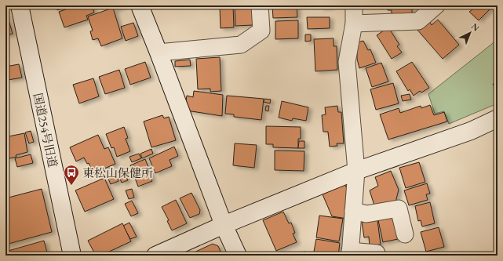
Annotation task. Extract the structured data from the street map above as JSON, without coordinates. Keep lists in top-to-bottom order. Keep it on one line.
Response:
{"streets":{"street":["国道254号旧道"]},"places":{"bus stop":["東松山保健所"]},"north":"top right"}
